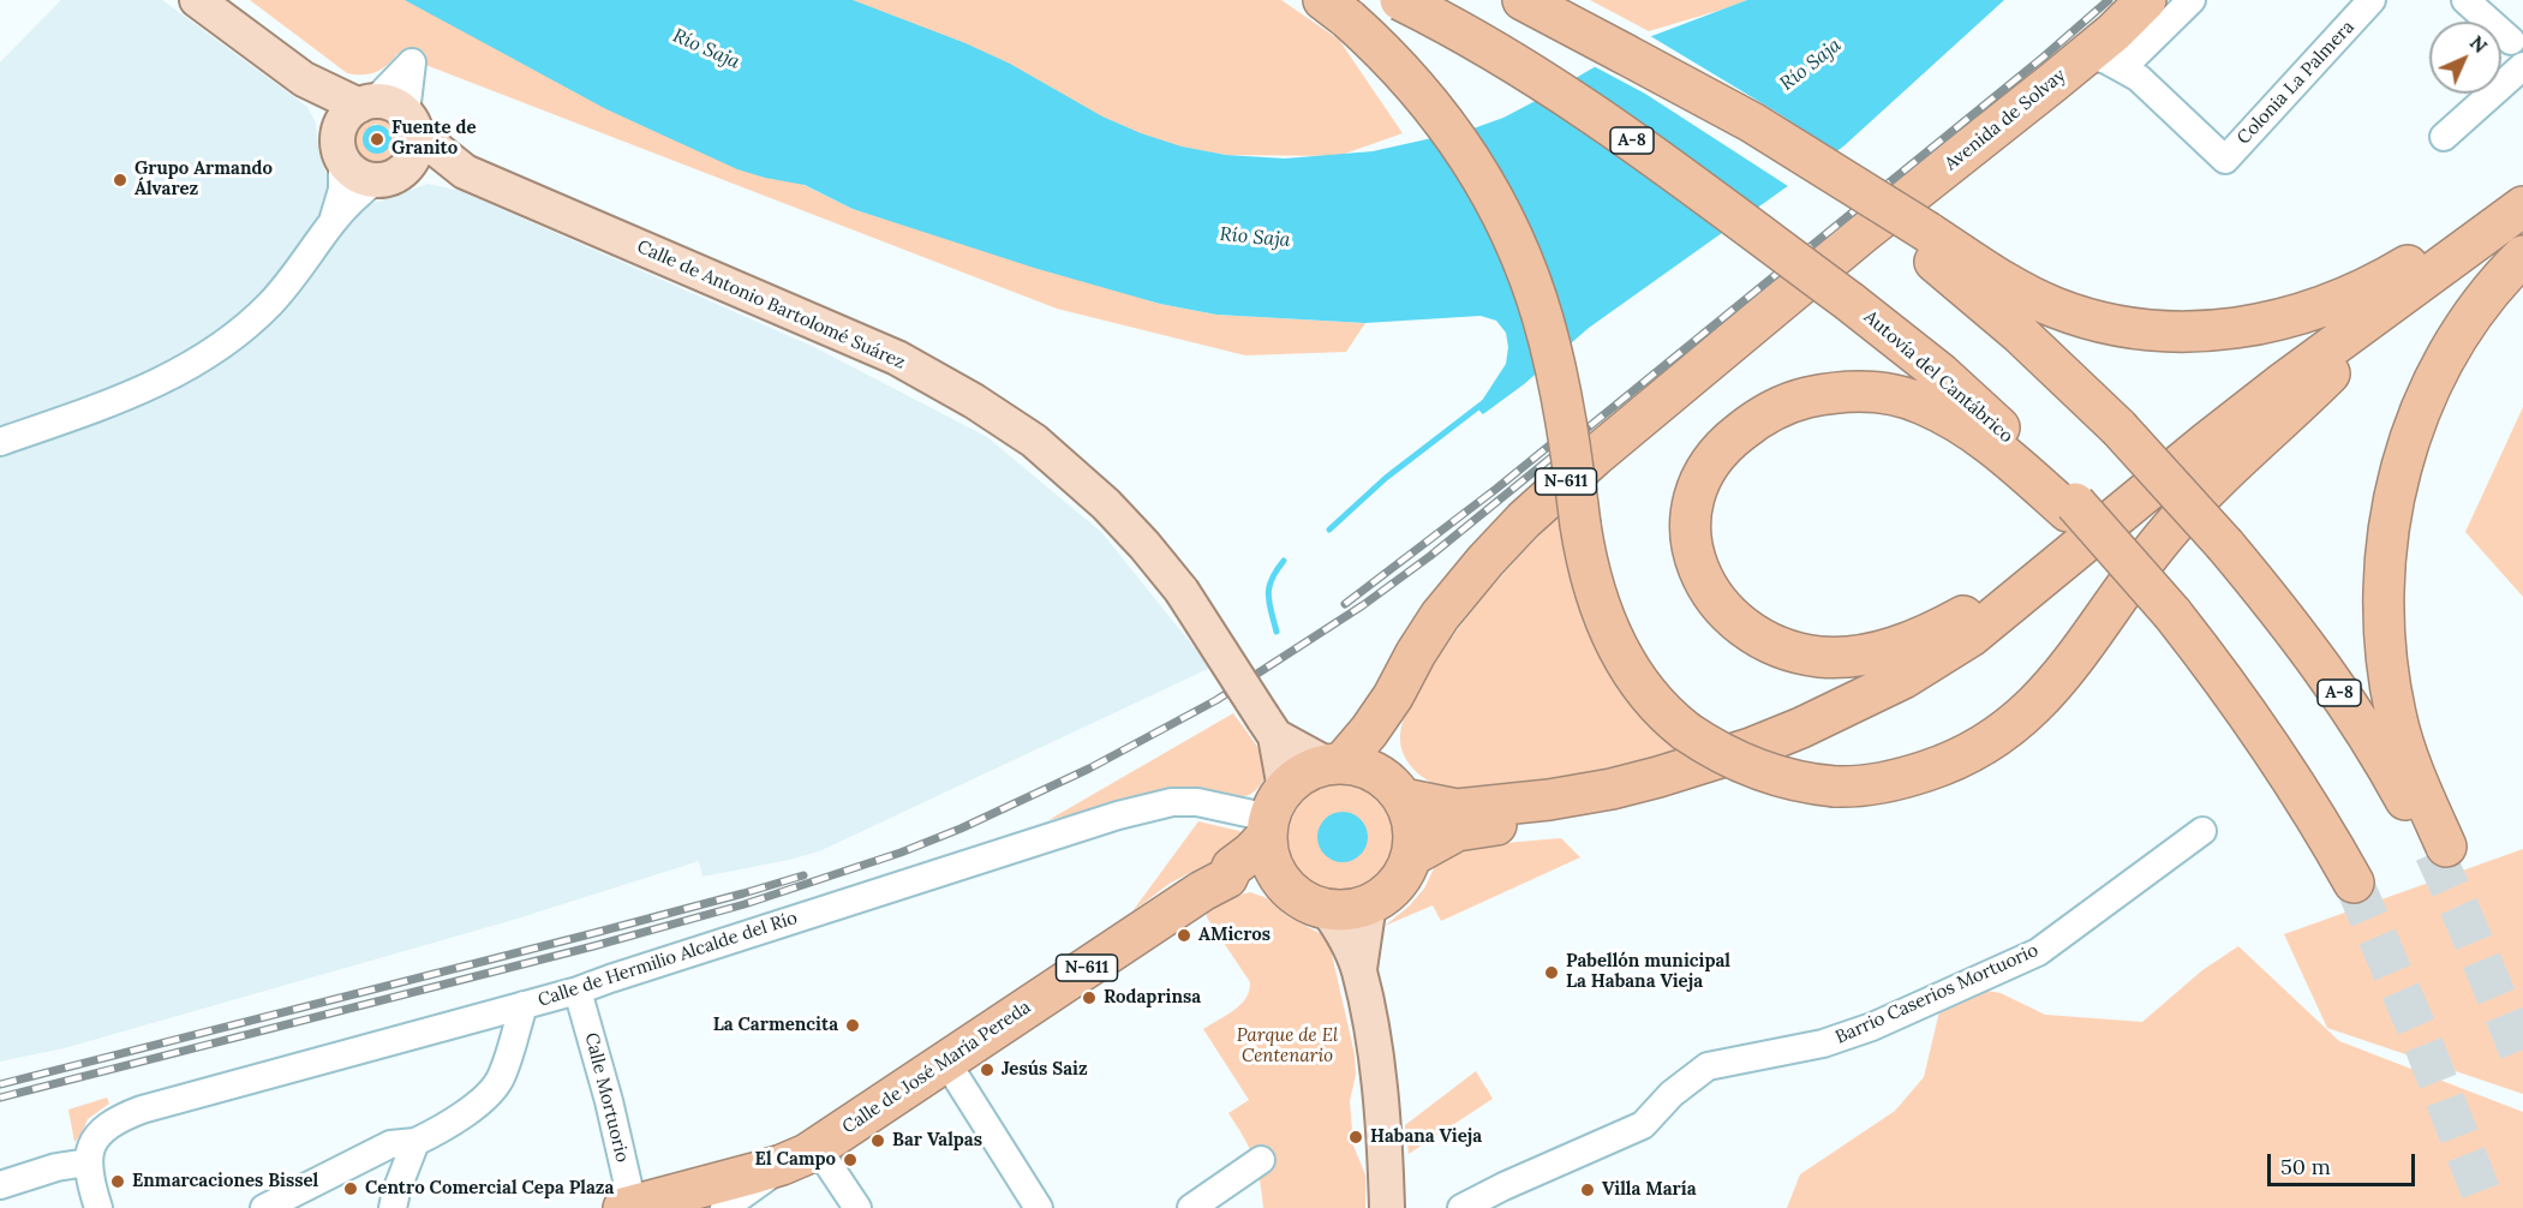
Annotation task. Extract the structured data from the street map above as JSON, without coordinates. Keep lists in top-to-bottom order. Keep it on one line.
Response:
{"streets":{"highway":["Avenida de Solvay","A-8","Autovía del Cantábrico","N-611","Calle de José María Pereda"],"main road":["Calle de Antonio Bartolomé Suárez"],"street":["Colonia La Palmera","Calle de Hermilio Alcalde del Río","Barrio Caserios Mortuorio","Calle Mortuorio"]},"crossings":[["Colonia La Palmera","Avenida de Solvay"],["Avenida de Solvay","N-611"],["Calle de Antonio Bartolomé Suárez","N-611"],["Calle de Antonio Bartolomé Suárez","Calle de Hermilio Alcalde del Río"],["Calle de Antonio Bartolomé Suárez","Calle de José María Pereda"],["N-611","Calle de Hermilio Alcalde del Río"],["N-611","Calle de José María Pereda"],["Calle de Hermilio Alcalde del Río","Calle de José María Pereda"],["Calle de Hermilio Alcalde del Río","Calle Mortuorio"],["Calle de José María Pereda","Calle Mortuorio"]],"water":["Río Saja"],"parks":["Parque de El Centenario"],"places":["Fuente de Granito","Grupo Armando Álvarez","AMicros","Pabellón municipal La Habana Vieja","Rodaprinsa","La Carmencita","Jesús Saiz","Habana Vieja","Bar Valpas","El Campo","Enmarcaciones Bissel","Centro Comercial Cepa Plaza","Villa María"],"scale_bar":"50 m","north":"top right"}
